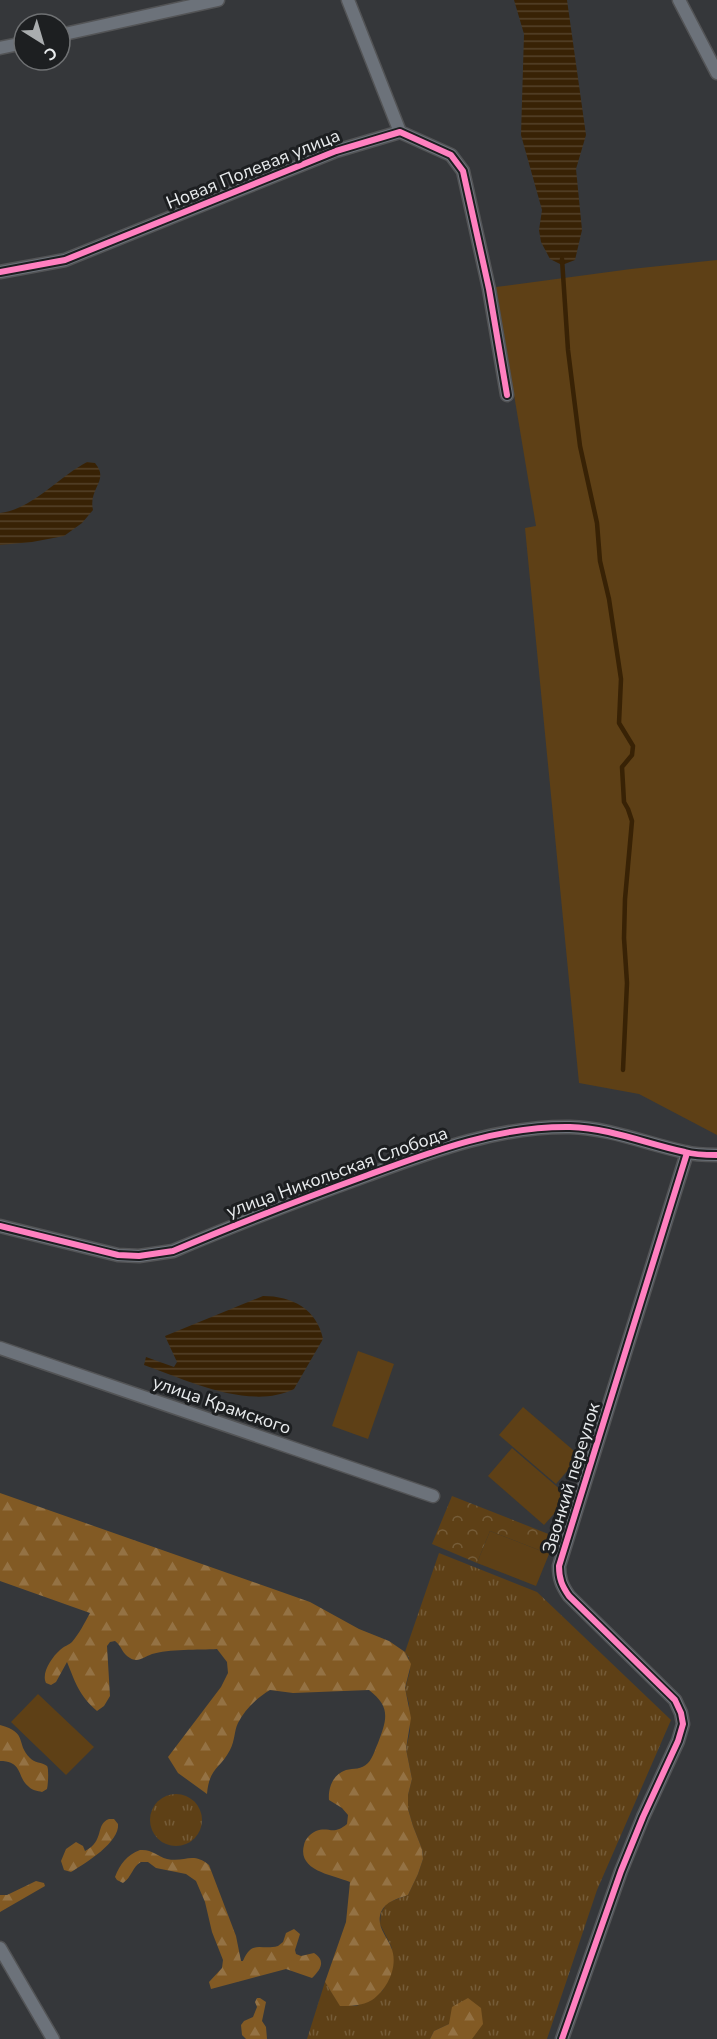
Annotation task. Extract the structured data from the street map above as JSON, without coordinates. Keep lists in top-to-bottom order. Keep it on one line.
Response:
{"streets":{"street":["Новая Полевая улица","улица Никольская Слобода","улица Крамского","Звонкий переулок"]},"crossings":[["улица Никольская Слобода","Звонкий переулок"]],"north":"bottom right"}
